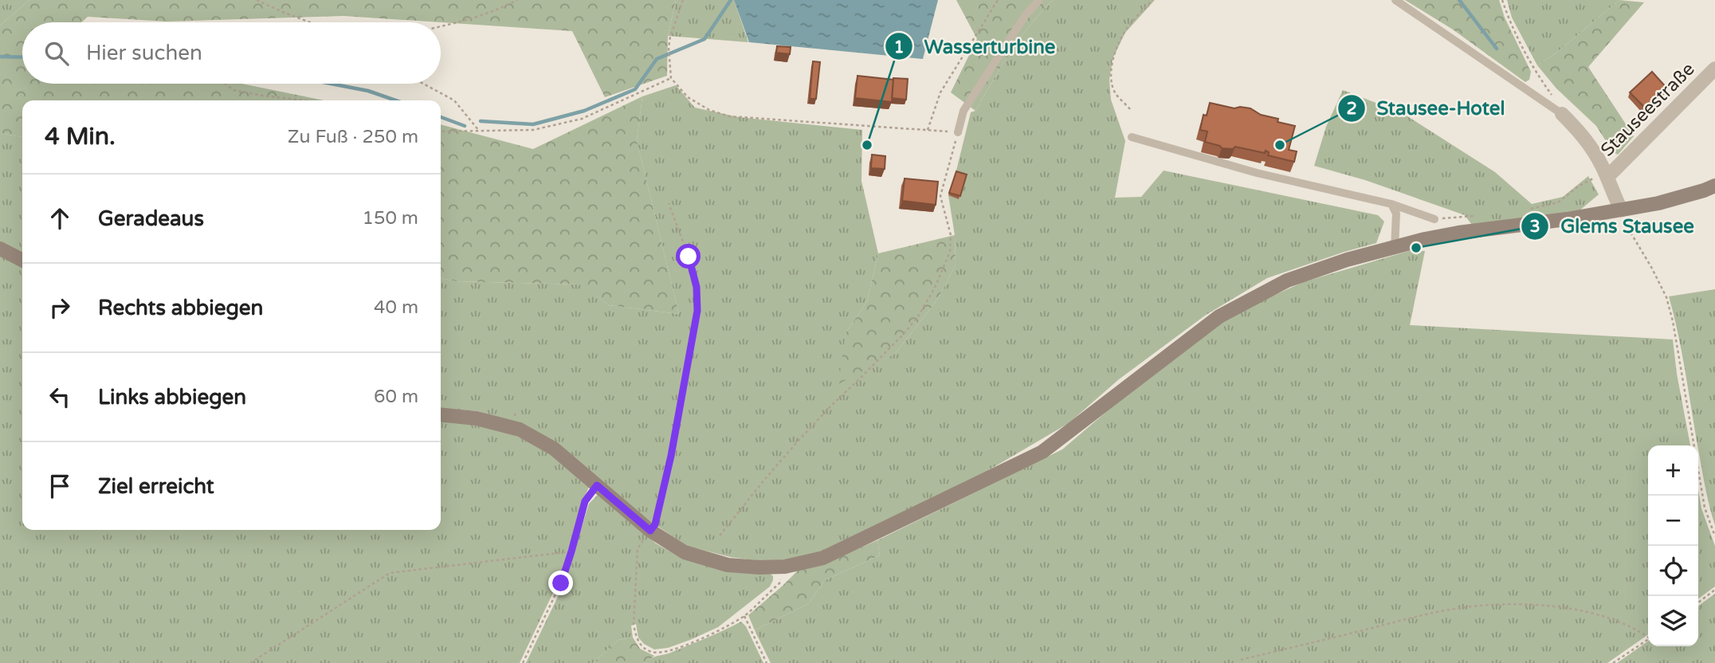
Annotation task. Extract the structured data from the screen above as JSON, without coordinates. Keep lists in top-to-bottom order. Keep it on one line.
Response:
{"streets":{"street":["Stauseestraße"]},"places":["Wasserturbine","Stausee-Hotel","Glems Stausee"],"page":{"search":"Hier suchen","heading":["4 Min.","Zu Fuß · 250 m"],"list":[["Geradeaus","150 m"],["Rechts abbiegen","40 m"],["Links abbiegen","60 m"],"Ziel erreicht"],"map_buttons":["+","−"]}}
